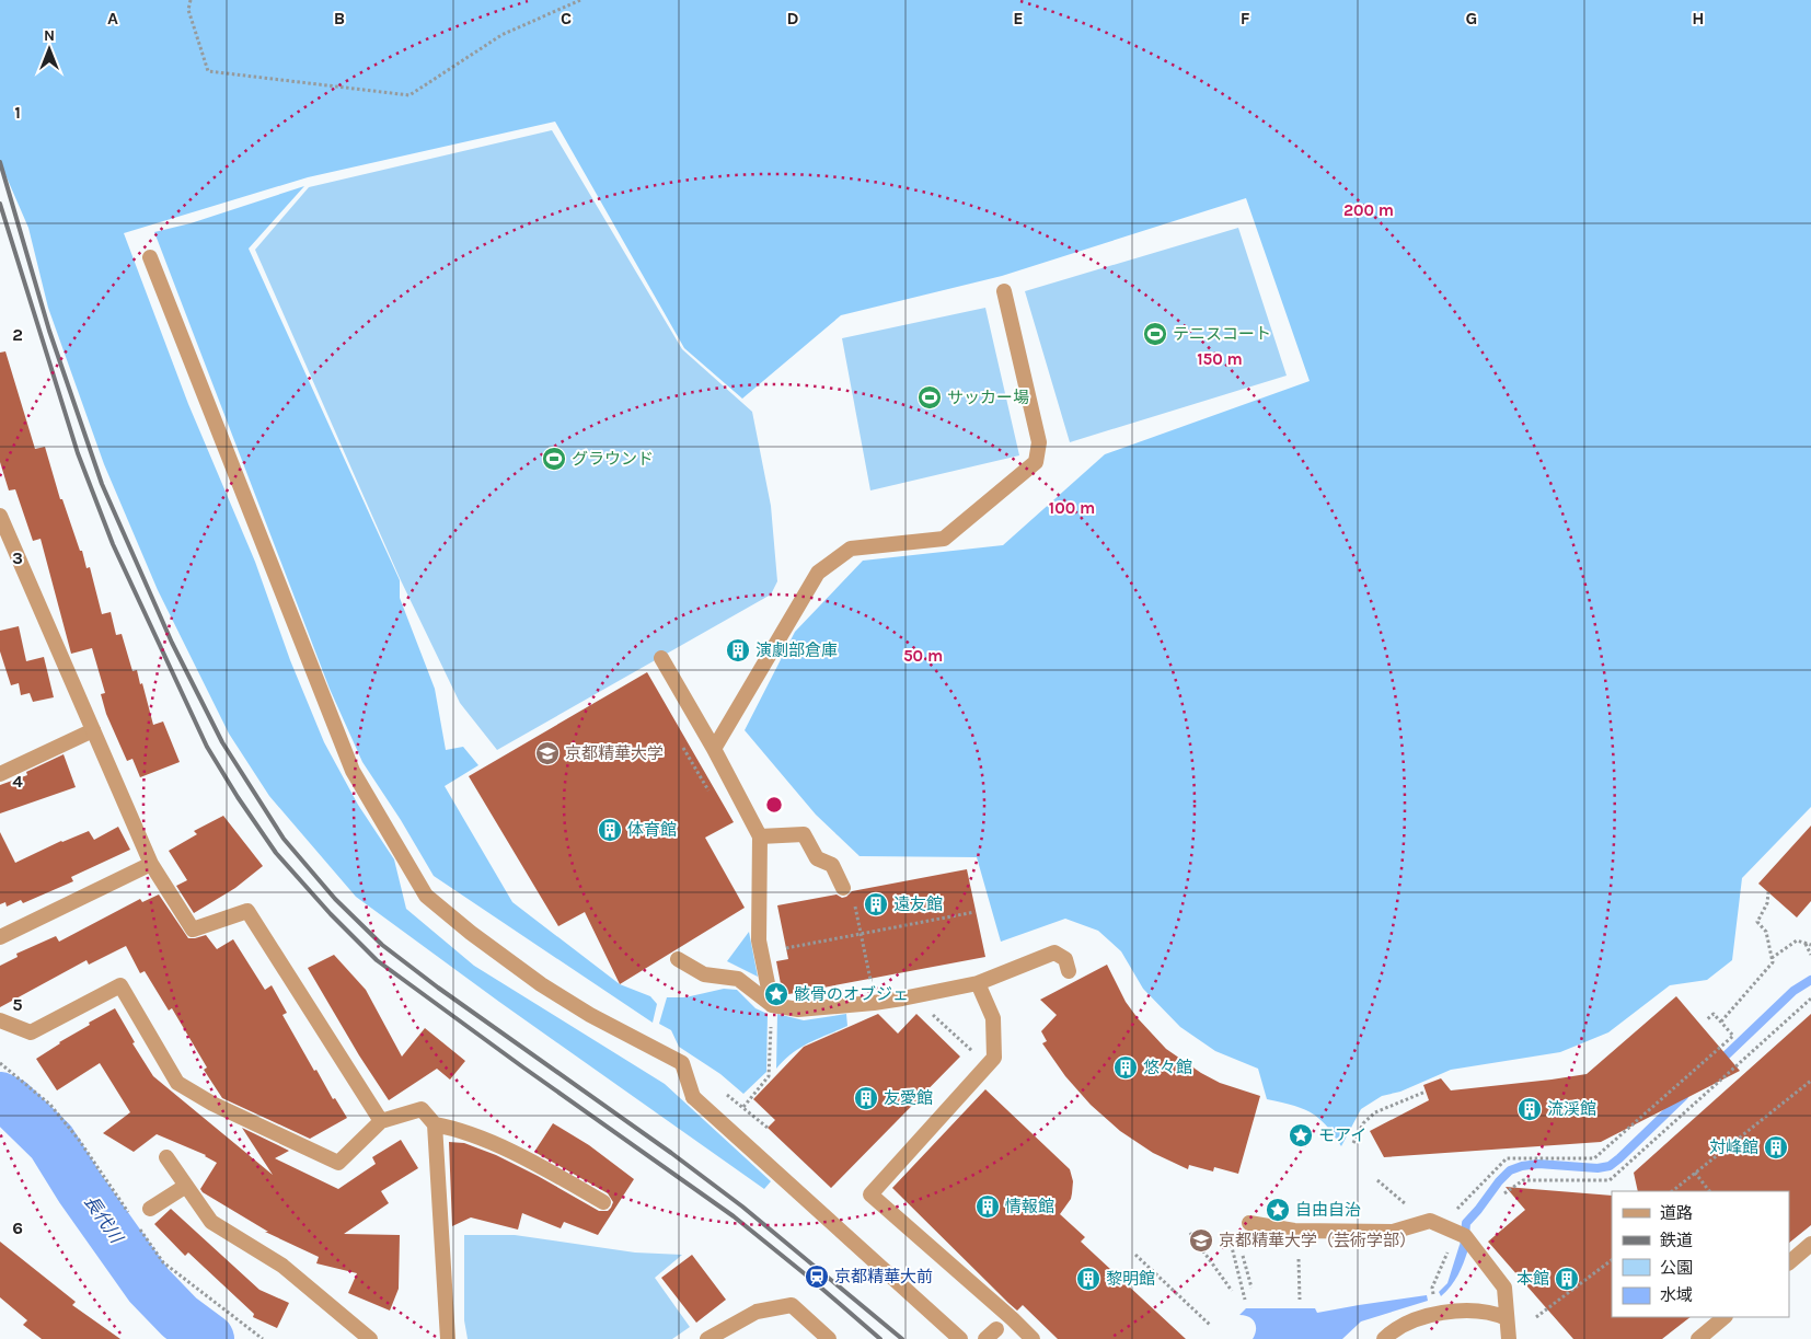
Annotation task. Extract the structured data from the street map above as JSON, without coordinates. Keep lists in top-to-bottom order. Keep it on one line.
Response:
{"water":["長代川"],"places":{"sports":["テニスコート","サッカー場","グラウンド"],"building":["演劇部倉庫","体育館","遠友館","悠々館","友愛館","流渓館","対峰館","情報館","黎明館","本館"],"school or university":["京都精華大学","京都精華大学（芸術学部）"],"place":["骸骨のオブジェ","モアイ","自由自治"],"station":["京都精華大前"]},"legend":["道路","鉄道","公園","水域"],"north":"top","grid":{"columns":["A","B","C","D","E","F","G","H"],"rows":["1","2","3","4","5","6"]},"rings":["200 m","150 m","100 m","50 m"]}
